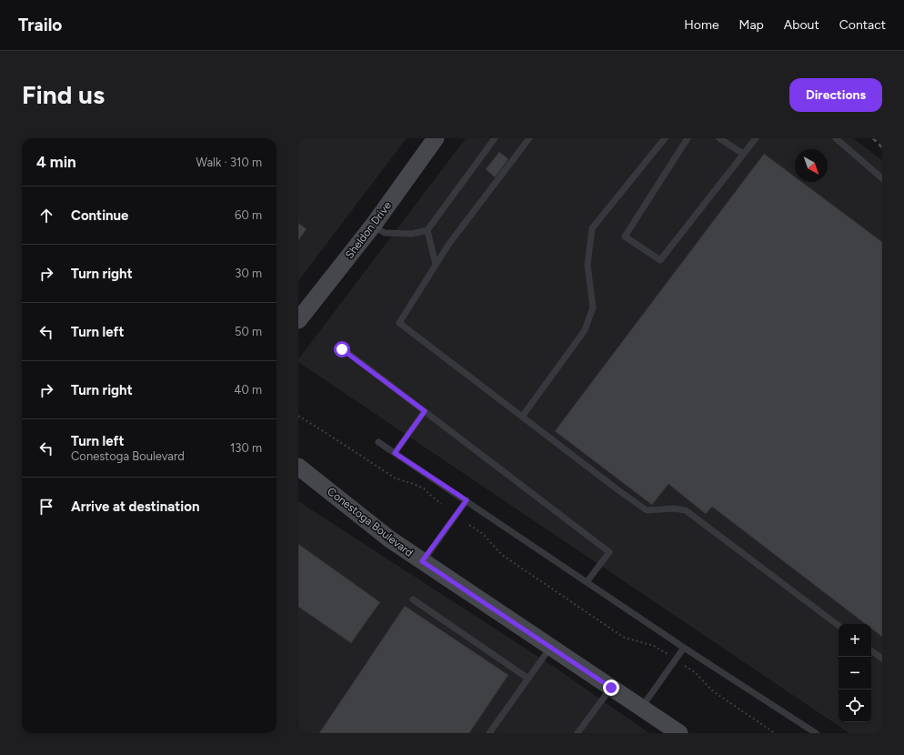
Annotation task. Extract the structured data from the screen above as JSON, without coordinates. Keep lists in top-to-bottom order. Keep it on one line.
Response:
{"streets":{"street":["Sheldon Drive","Conestoga Boulevard"]},"north":"bottom right","page":{"header":"Trailo","nav":["Home","Map","About","Contact"],"buttons":"Directions","title":"Find us","heading":["4 min","Walk · 310 m"],"list":[["Continue","60 m"],["Turn right","30 m"],["Turn left","50 m"],["Turn right","40 m"],["Turn left","Conestoga Boulevard","130 m"],"Arrive at destination"],"map_buttons":["+","−"]}}
